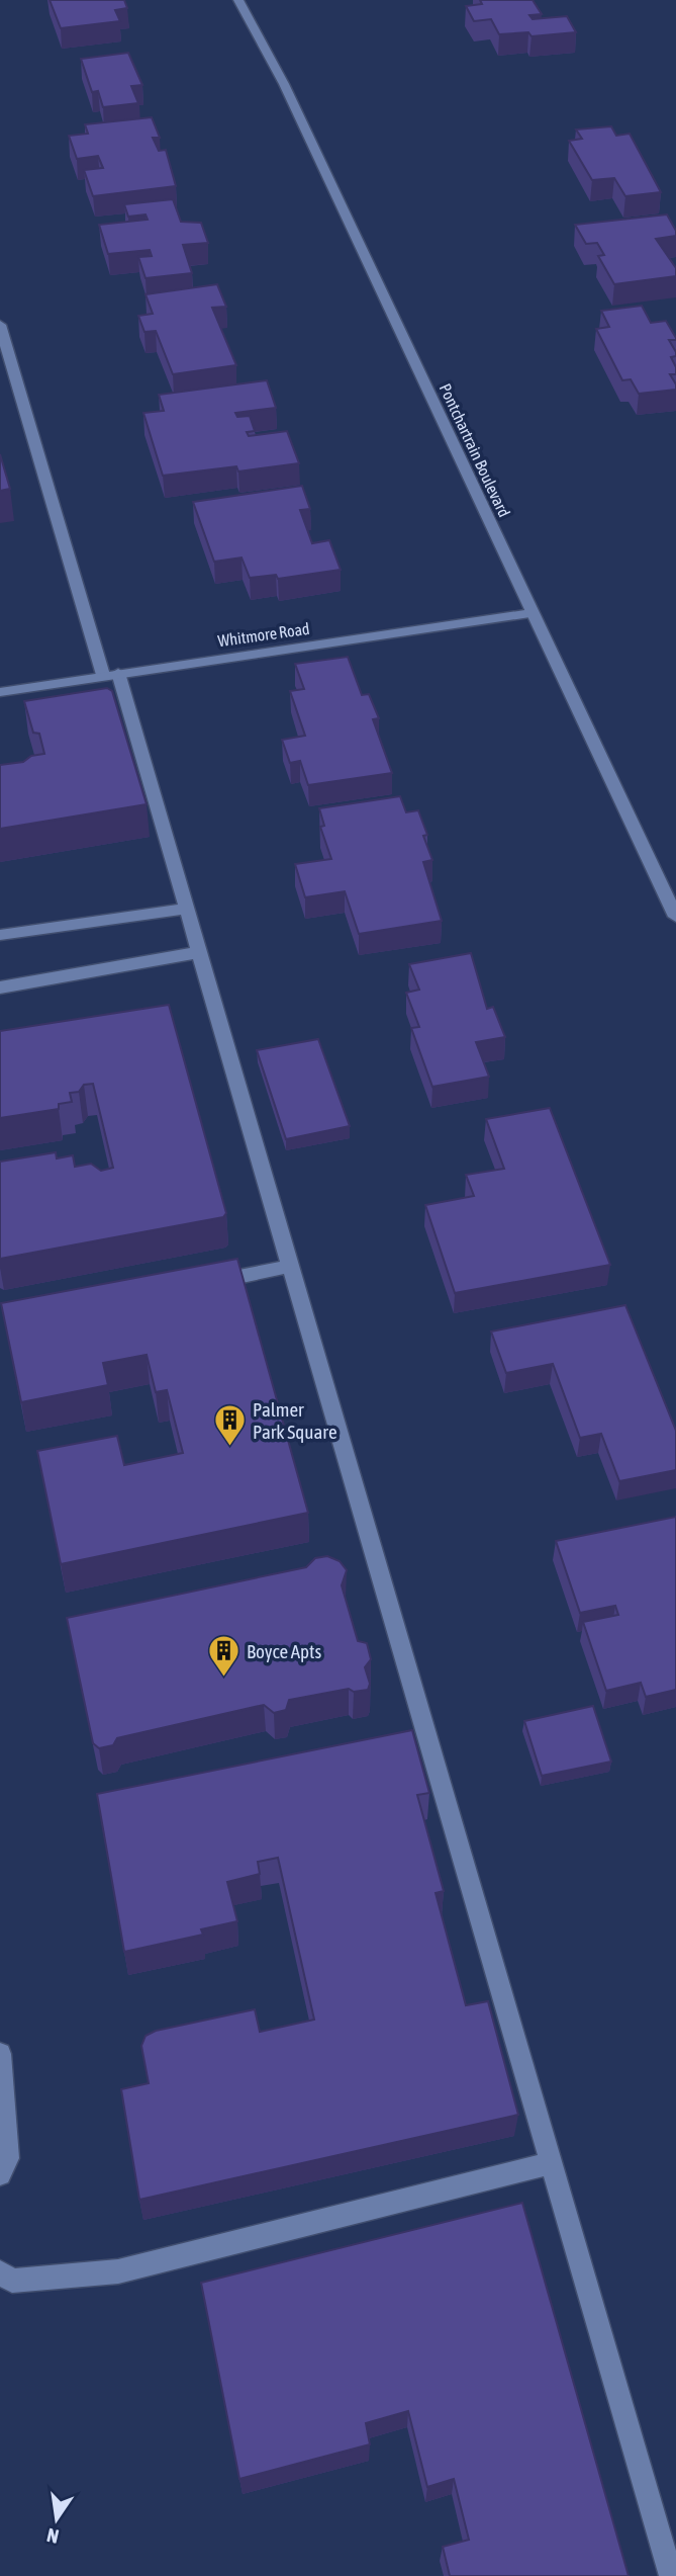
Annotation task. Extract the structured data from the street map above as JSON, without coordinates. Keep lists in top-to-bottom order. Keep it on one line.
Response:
{"streets":{"street":["Pontchartrain Boulevard","Whitmore Road"]},"crossings":[["Pontchartrain Boulevard","Whitmore Road"]],"places":{"building":["Palmer Park Square","Boyce Apts"]},"north":"bottom"}
